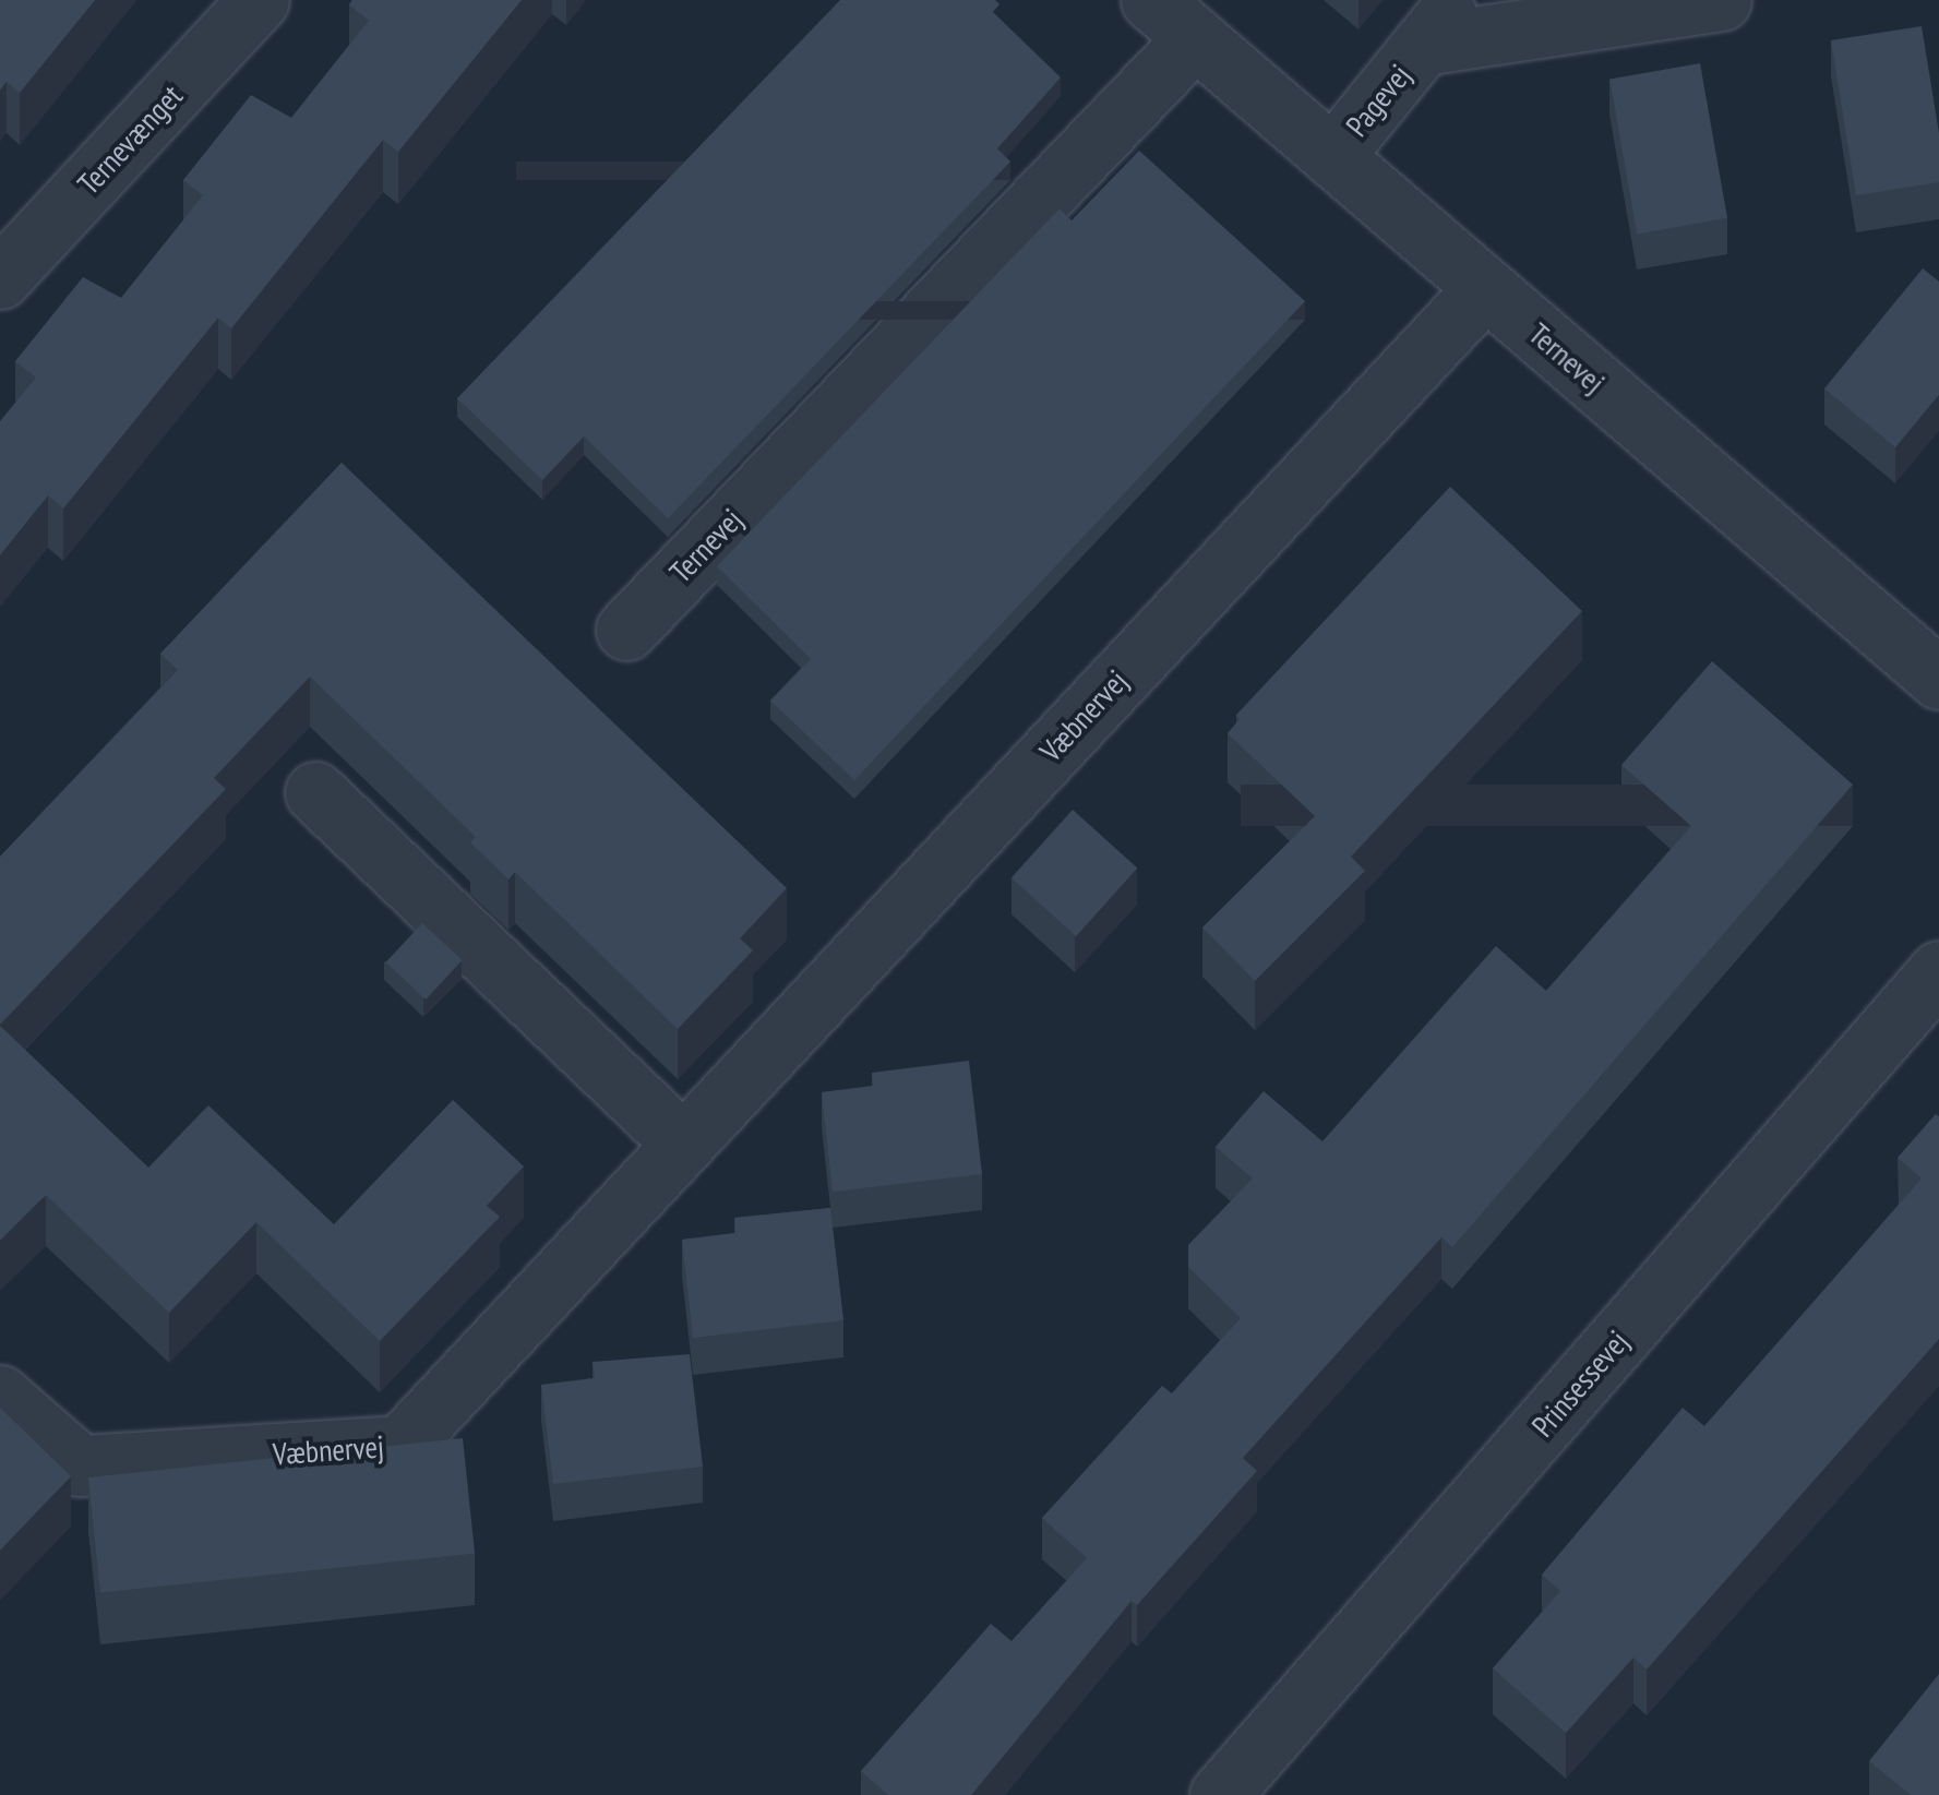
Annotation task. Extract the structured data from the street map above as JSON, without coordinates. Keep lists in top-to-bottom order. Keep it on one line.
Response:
{"streets":{"street":["Pagevej","Ternevænget","Ternevej","Væbnervej","Prinsessevej"]},"crossings":[["Pagevej","Ternevej"],["Ternevej","Væbnervej"]]}
